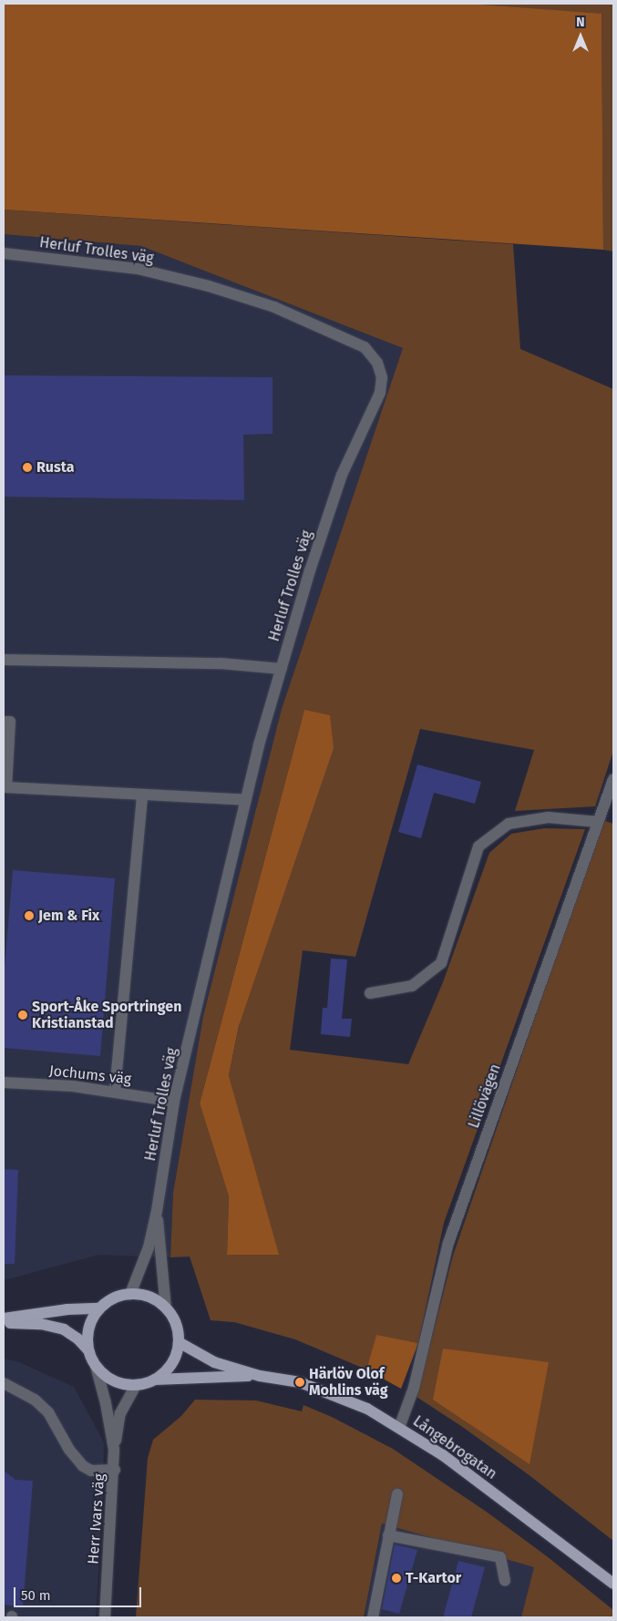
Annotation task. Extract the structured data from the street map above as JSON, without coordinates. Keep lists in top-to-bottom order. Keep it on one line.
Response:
{"streets":{"main road":["Långebrogatan"],"street":["Herluf Trolles väg","Jochums väg","Lillövägen","Herr Ivars väg"]},"crossings":[["Herluf Trolles väg","Jochums väg"],["Herluf Trolles väg","Långebrogatan"],["Herluf Trolles väg","Herr Ivars väg"],["Lillövägen","Långebrogatan"],["Långebrogatan","Herr Ivars väg"]],"places":["Rusta","Jem & Fix","Sport-Åke Sportringen Kristianstad","Härlöv Olof Mohlins väg","T-Kartor"],"scale_bar":"50 m","north":"top"}
